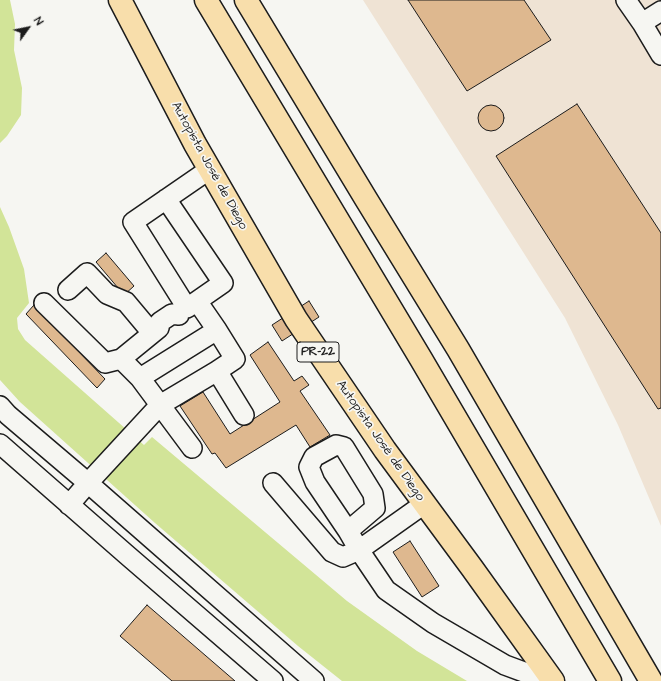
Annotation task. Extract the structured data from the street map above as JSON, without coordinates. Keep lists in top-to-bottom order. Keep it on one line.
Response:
{"streets":{"highway":["Autopista José de Diego","PR-22"]},"north":"top right"}
